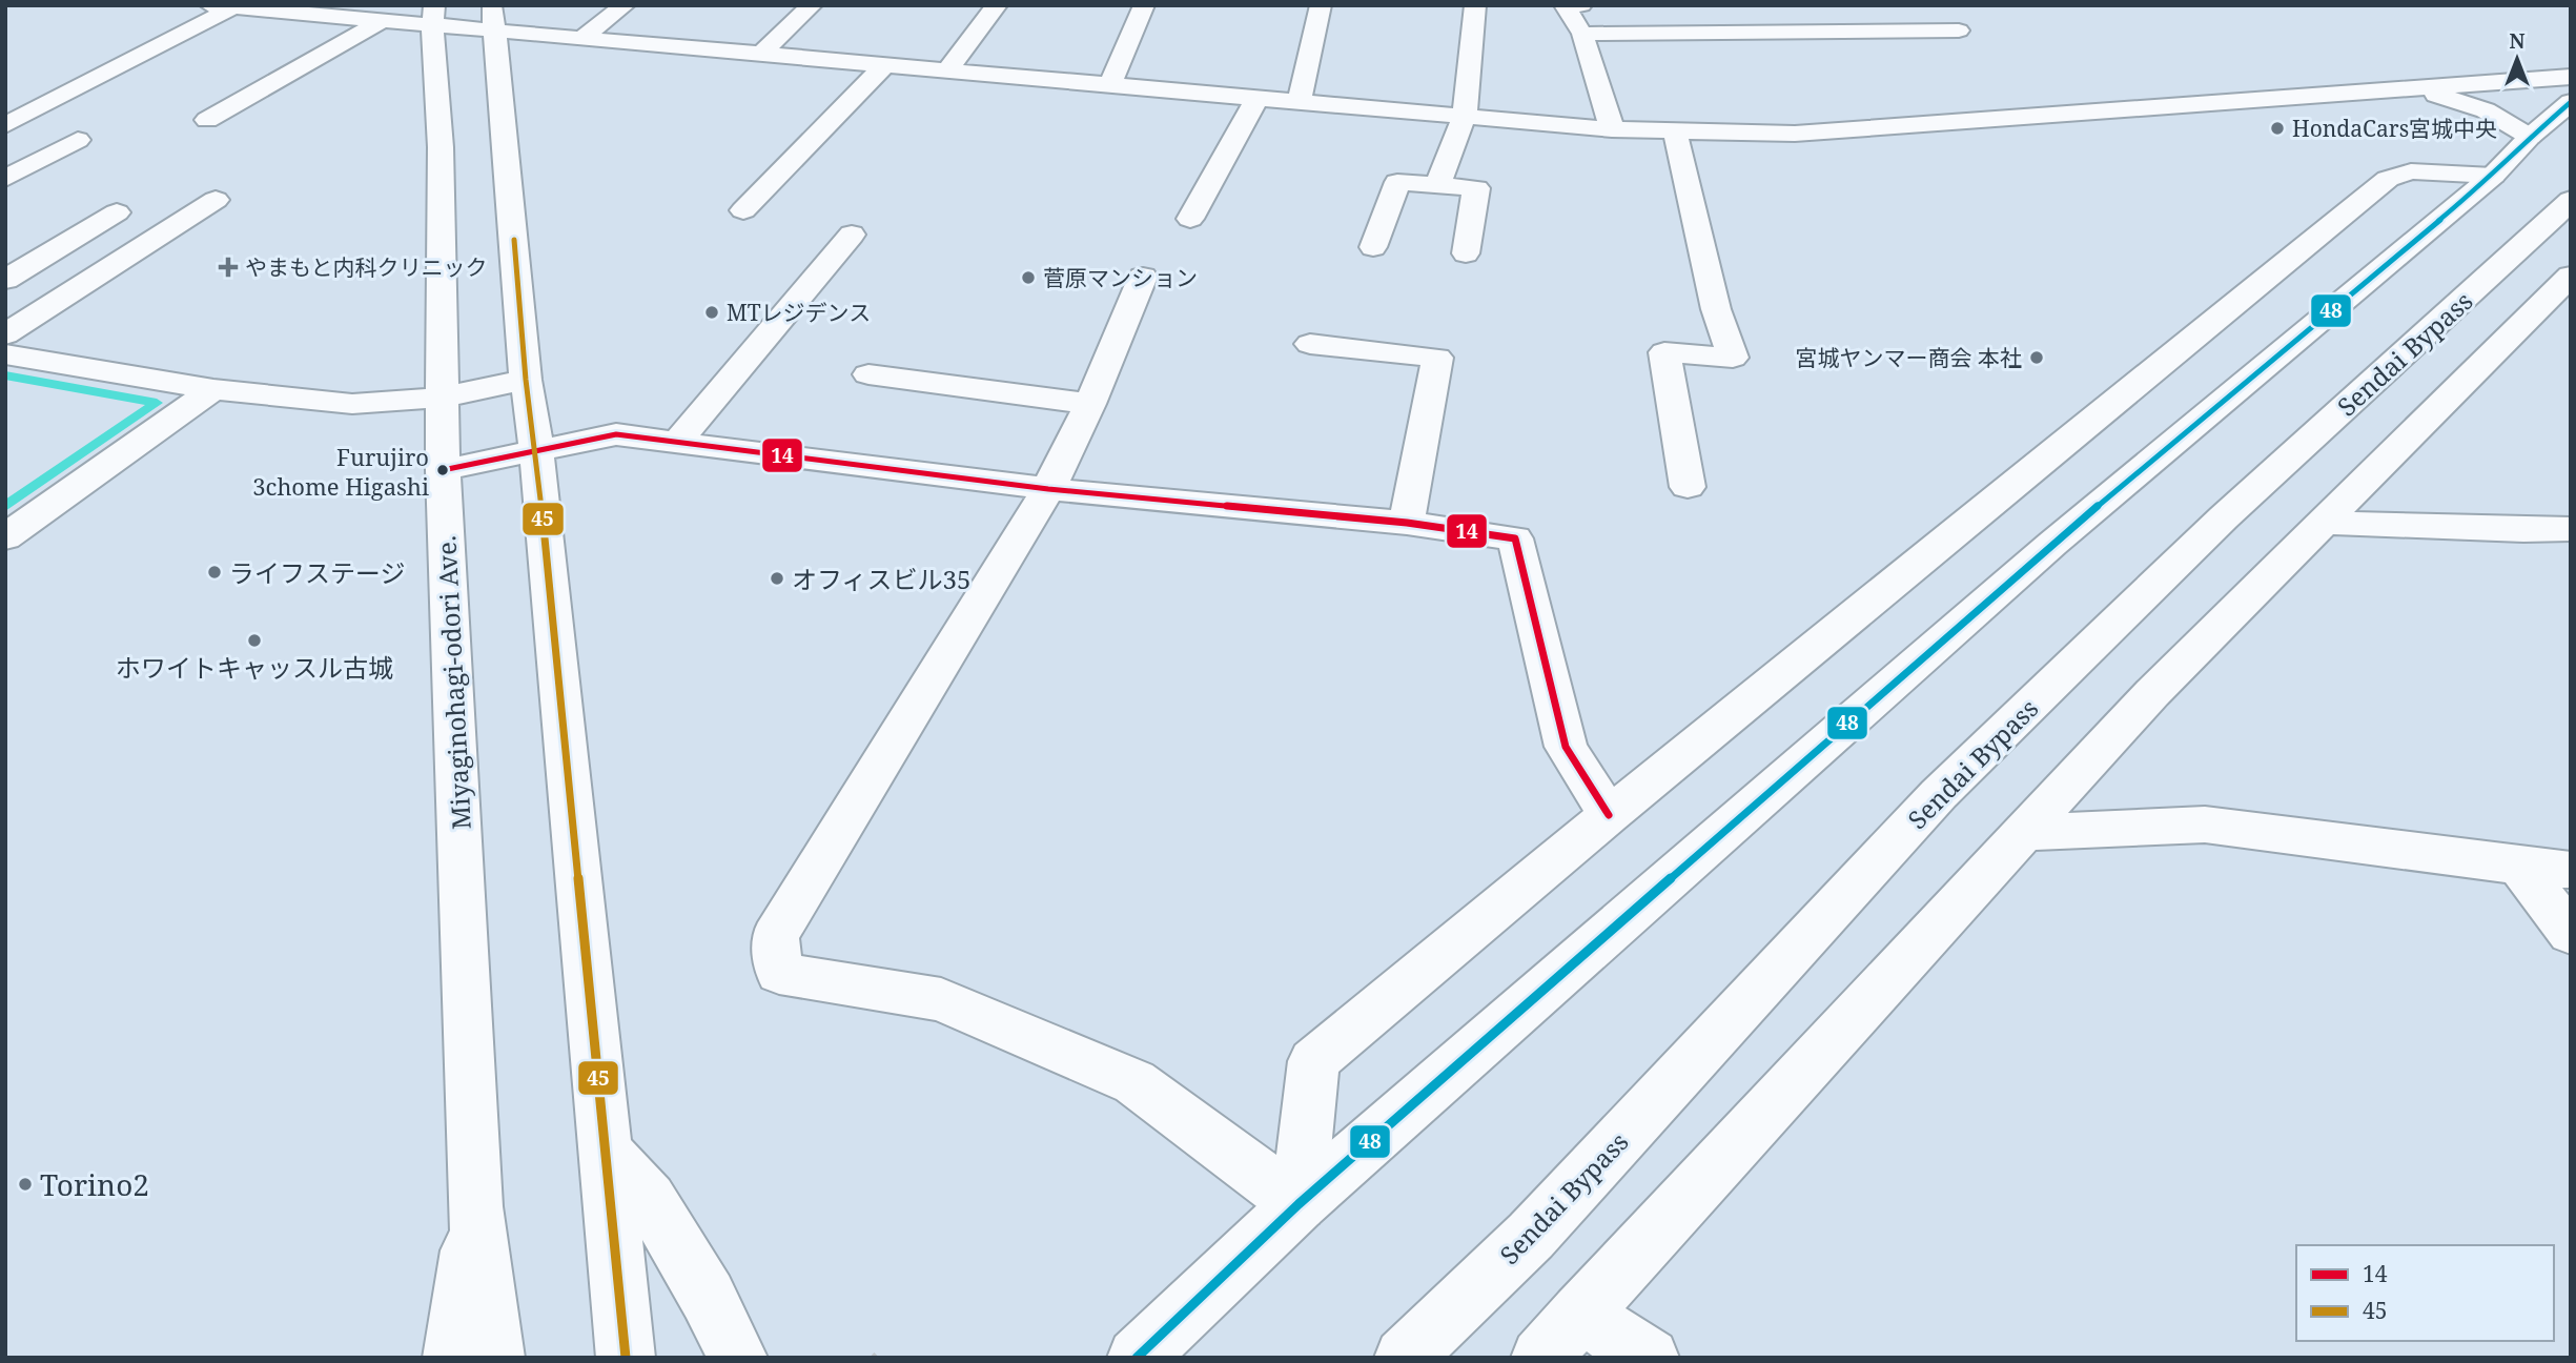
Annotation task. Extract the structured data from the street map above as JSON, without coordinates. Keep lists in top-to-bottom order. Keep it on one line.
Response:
{"streets":{"main road":["Sendai Bypass","Miyaginohagi-odori Ave."]},"places":{"other":["HondaCars宮城中央","菅原マンション","MTレジデンス","宮城ヤンマー商会 本社","Furujiro 3chome Higashi","ライフステージ","オフィスビル35","ホワイトキャッスル古城","Torino2"],"health":["やまもと内科クリニック"]},"lines":["transit line 48","transit line 45","transit line 14"],"legend":["14","45"],"north":"top"}
